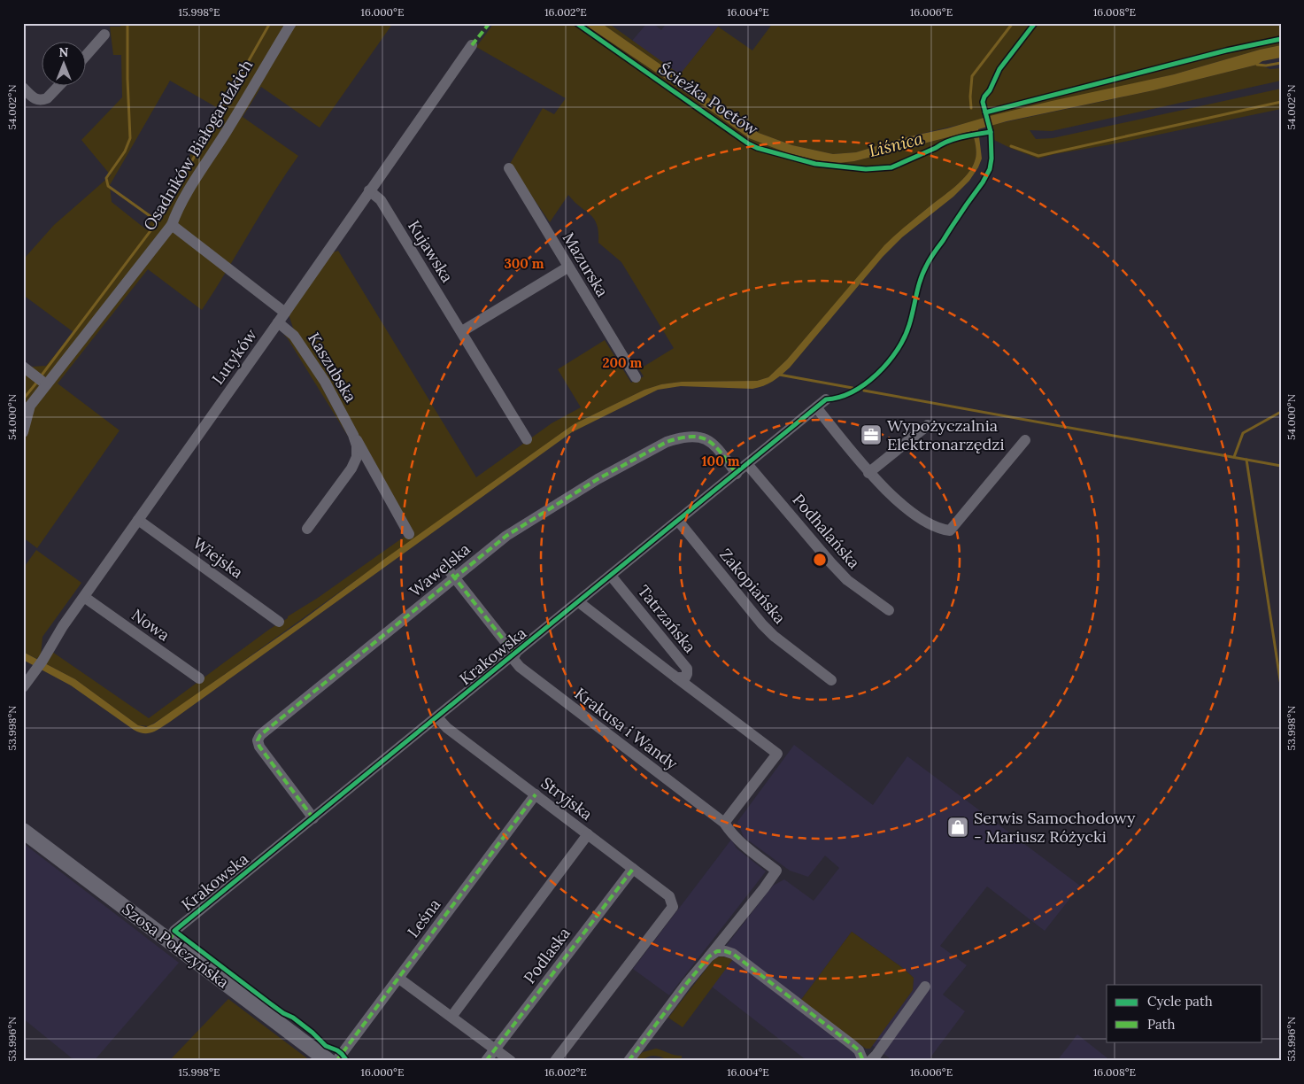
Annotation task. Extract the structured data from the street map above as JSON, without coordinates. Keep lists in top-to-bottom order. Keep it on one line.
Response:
{"streets":{"main road":["Szosa Połczyńska"],"street":["Osadników Białogardzkich","Kujawska","Mazurska","Lutyków","Kaszubska","Podhalańska","Wiejska","Wawelska","Zakopiańska","Tatrzańska","Nowa","Krakowska","Krakusa i Wandy","Stryjska","Leśna","Podlaska"],"cycle path":["Ścieżka Poetów"]},"crossings":[["Osadników Białogardzkich","Kaszubska"],["Kujawska","Lutyków"],["Lutyków","Kaszubska"],["Lutyków","Wiejska"],["Lutyków","Nowa"],["Podhalańska","Krakowska"],["Wawelska","Krakowska"],["Wawelska","Krakusa i Wandy"],["Zakopiańska","Krakowska"],["Tatrzańska","Krakowska"],["Tatrzańska","Krakusa i Wandy"],["Krakowska","Krakusa i Wandy"],["Krakowska","Stryjska"],["Krakowska","Szosa Połczyńska"],["Stryjska","Leśna"],["Stryjska","Podlaska"]],"water":["Liśnica"],"places":{"office":["Wypożyczalnia Elektronarzędzi"],"shop":["Serwis Samochodowy - Mariusz Różycki"]},"legend":["Cycle path","Path"],"north":"top","coordinates":["15.998°E","16.000°E","16.002°E","16.004°E","16.006°E","16.008°E","54.002°N","54.000°N","53.998°N","53.996°N"],"rings":["300 m","200 m","100 m"]}
